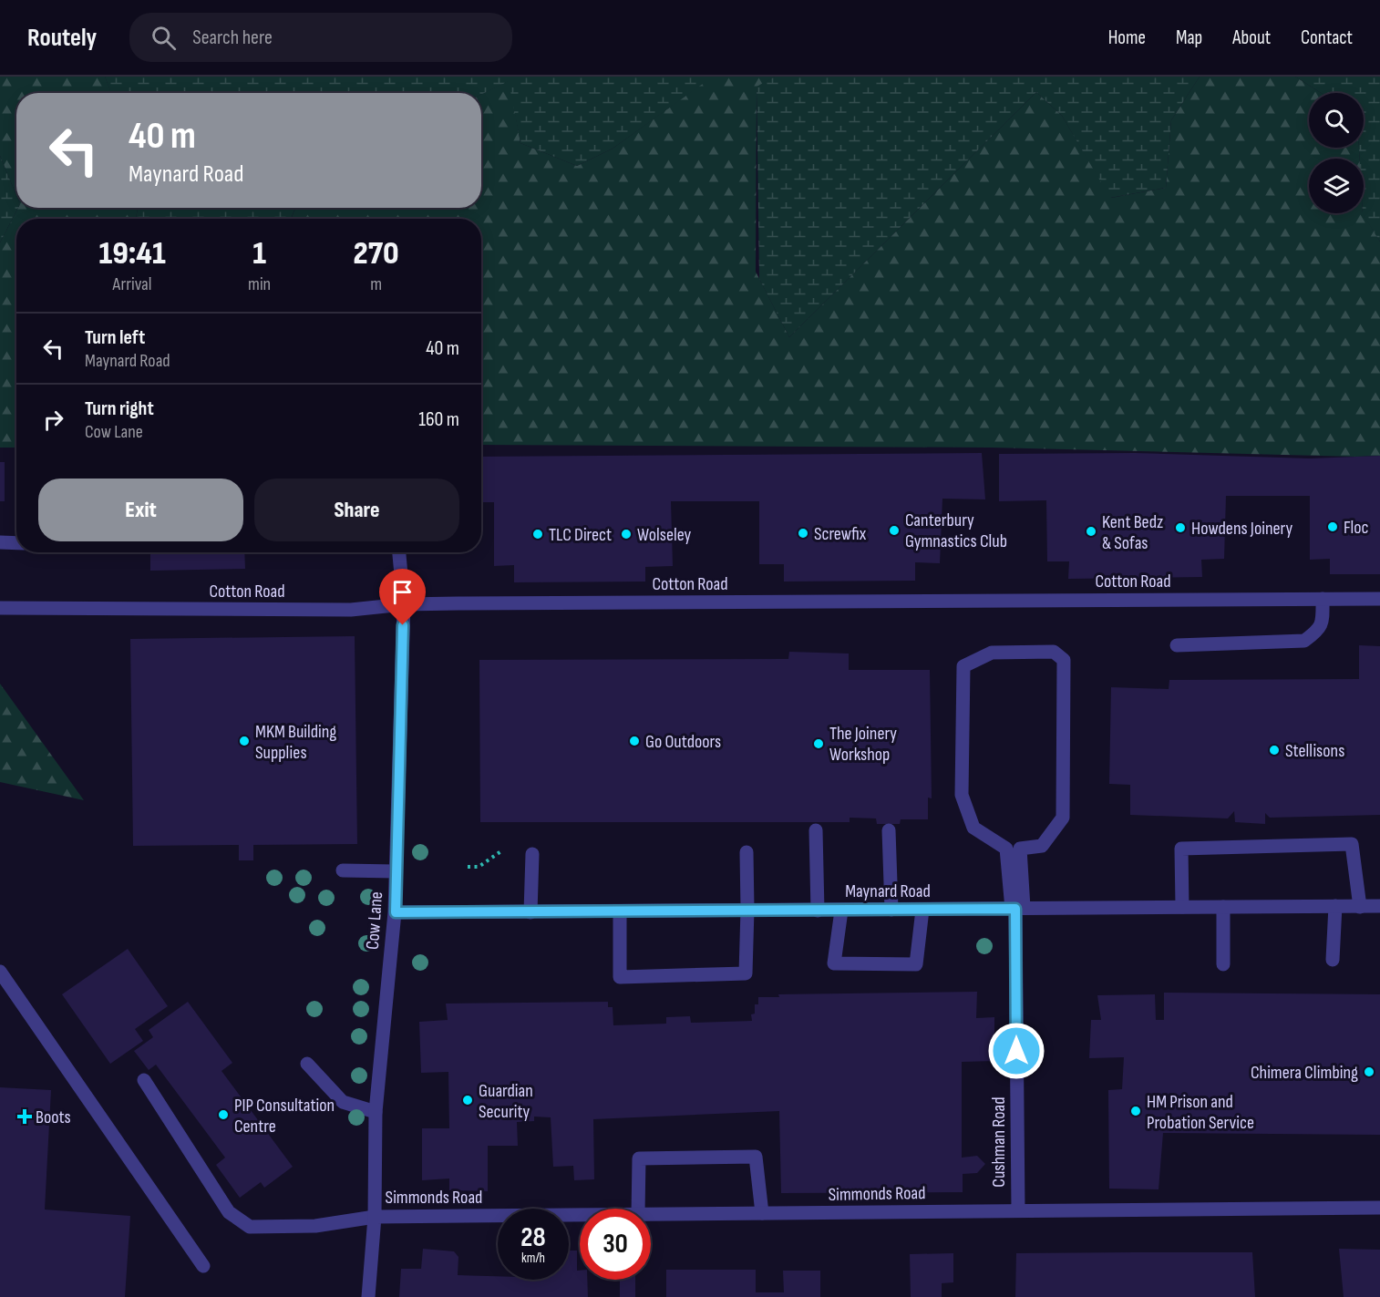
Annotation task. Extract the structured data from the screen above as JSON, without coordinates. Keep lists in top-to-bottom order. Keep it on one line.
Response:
{"streets":{"street":["Cotton Road","Maynard Road","Cow Lane","Cushman Road","Simmonds Road"]},"crossings":[["Cotton Road","Cow Lane"],["Maynard Road","Cow Lane"],["Maynard Road","Cushman Road"],["Cow Lane","Simmonds Road"],["Cushman Road","Simmonds Road"]],"places":{"other":["Floc","Howdens Joinery","Canterbury Gymnastics Club","Kent Bedz & Sofas","Screwfix","TLC Direct","Wolseley","MKM Building Supplies","Go Outdoors","The Joinery Workshop","Stellisons","Chimera Climbing","Guardian Security","HM Prison and Probation Service","PIP Consultation Centre"],"health":["Boots"]},"page":{"header":"Routely","search":"Search here","nav":["Home","Map","About","Contact"],"turn":["40 m","Maynard Road"],"eta":["19:41","Arrival","1","min","270","m"],"list":[{"name":"Turn left","note":"Maynard Road","value":"40 m"},{"name":"Turn right","note":"Cow Lane","value":"160 m"}],"buttons":["Exit","Share"],"speed":"28 km/h","limit":"30"}}
